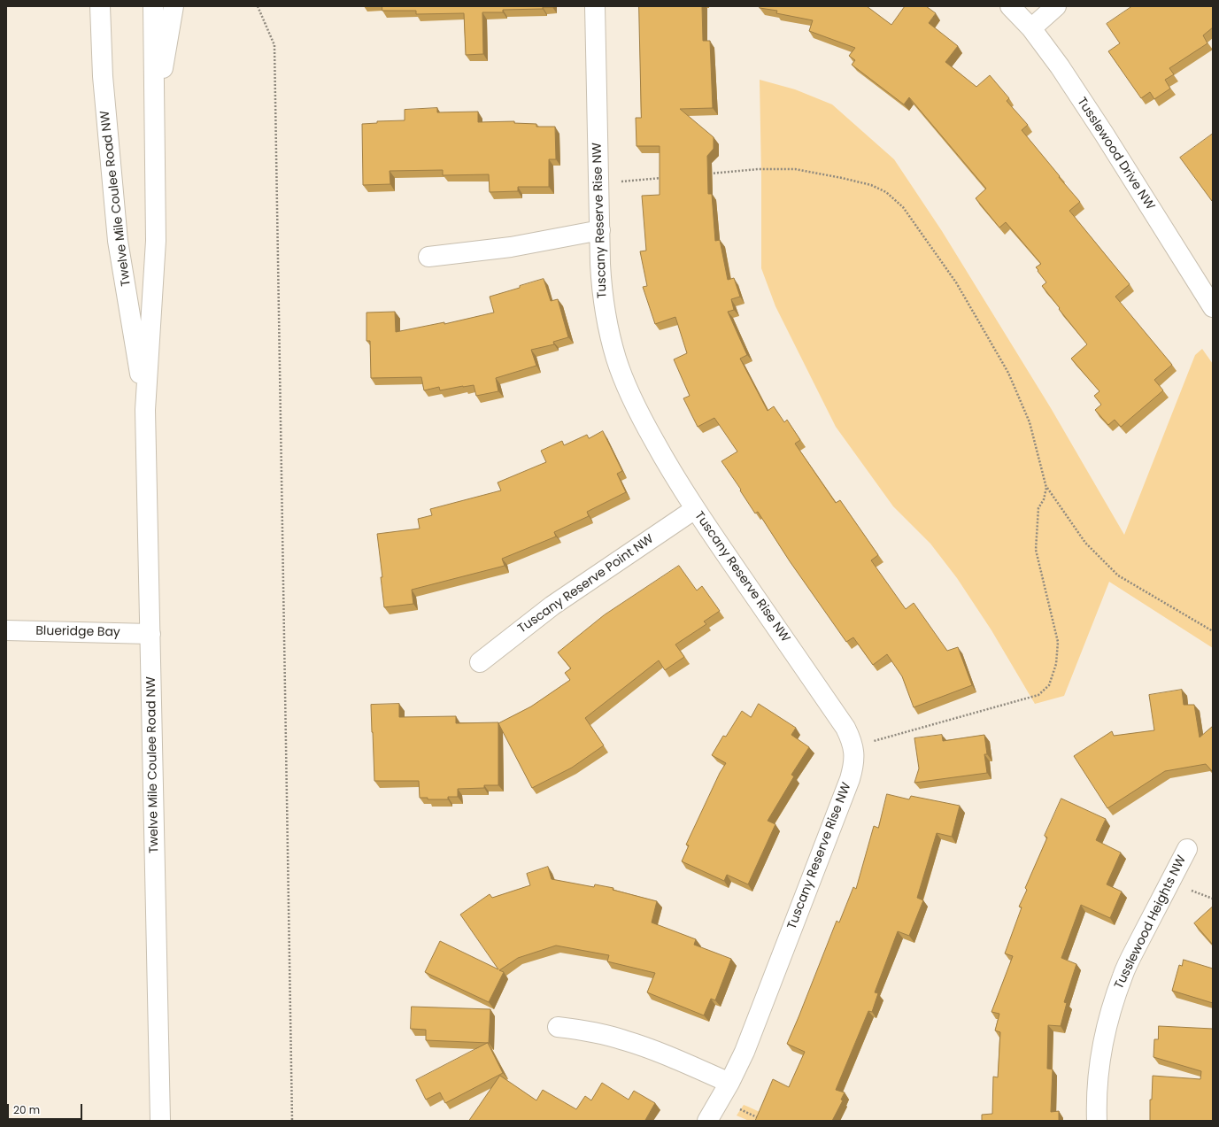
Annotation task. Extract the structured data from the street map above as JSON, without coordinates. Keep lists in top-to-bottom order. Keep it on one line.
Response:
{"streets":{"street":["Tusslewood Drive NW","Twelve Mile Coulee Road NW","Tuscany Reserve Rise NW","Tuscany Reserve Point NW","Blueridge Bay","Tusslewood Heights NW"]},"crossings":[["Twelve Mile Coulee Road NW","Blueridge Bay"],["Tuscany Reserve Rise NW","Tuscany Reserve Point NW"]],"scale_bar":"20 m"}
